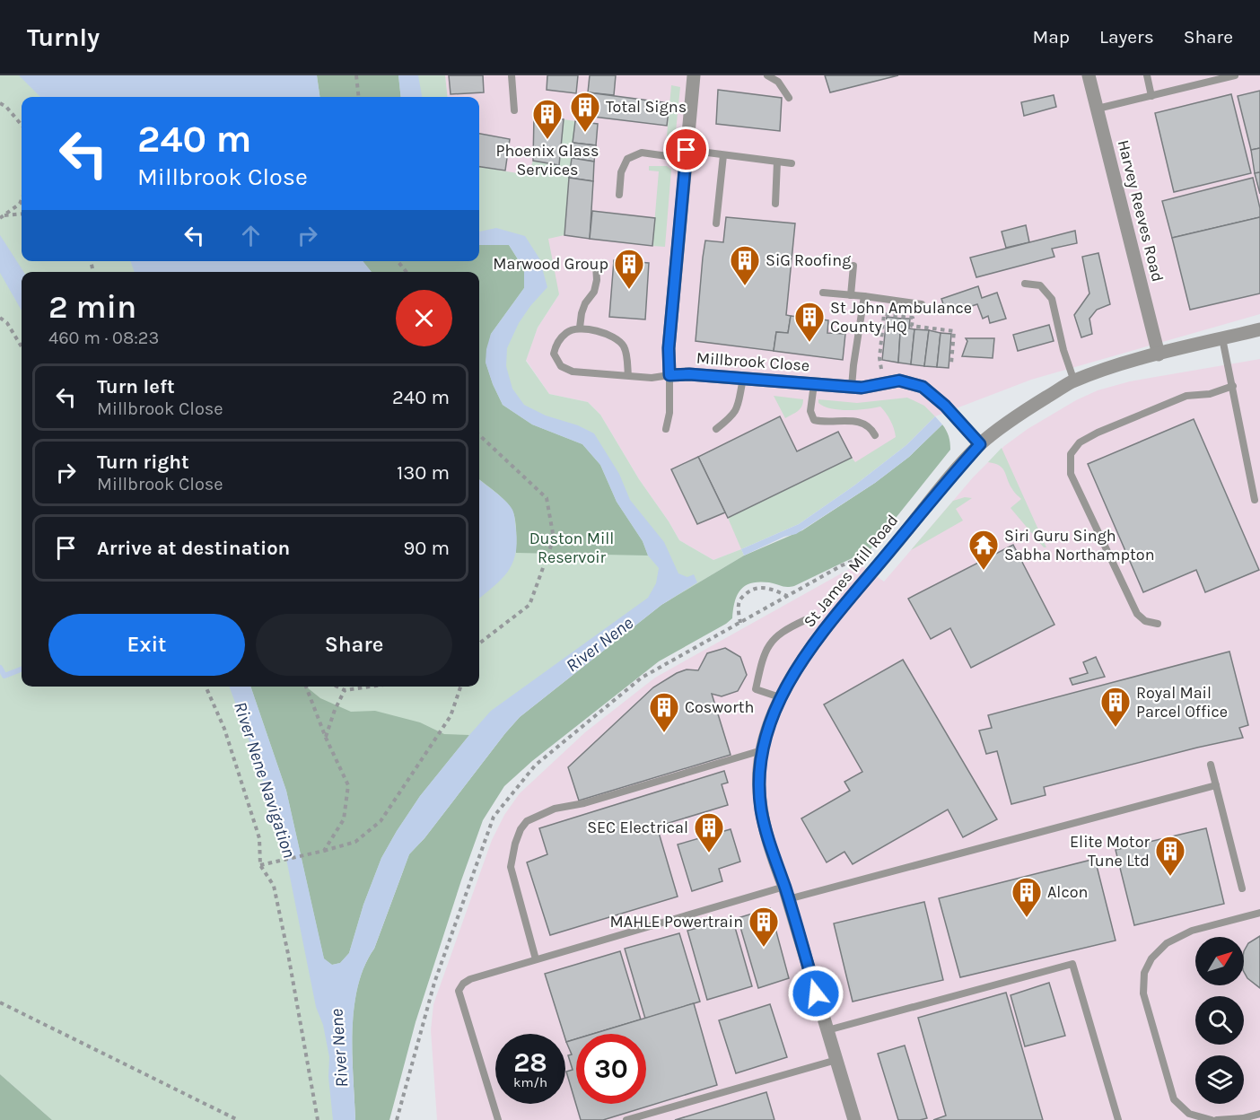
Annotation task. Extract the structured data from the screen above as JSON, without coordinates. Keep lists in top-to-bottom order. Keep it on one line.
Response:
{"streets":{"street":["Harvey Reeves Road","Millbrook Close","St James Mill Road"]},"crossings":[["Harvey Reeves Road","St James Mill Road"],["Millbrook Close","St James Mill Road"]],"water":["River Nene","River Nene Navigation"],"parks":["Duston Mill Reservoir"],"places":{"building":["Total Signs","Phoenix Glass Services","SiG Roofing","Marwood Group","St John Ambulance County HQ","Royal Mail Parcel Office","Cosworth","SEC Electrical","Elite Motor Tune Ltd","Alcon","MAHLE Powertrain"],"temple":["Siri Guru Singh Sabha Northampton"]},"north":"top right","page":{"header":"Turnly","nav":["Map","Layers","Share"],"turn":["240 m","Millbrook Close"],"heading":["2 min","460 m · 08:23"],"list":[{"name":"Turn left","note":"Millbrook Close","value":"240 m"},{"name":"Turn right","note":"Millbrook Close","value":"130 m"},{"name":"Arrive at destination","value":"90 m"}],"buttons":["Exit","Share"],"speed":"28 km/h","limit":"30"}}
